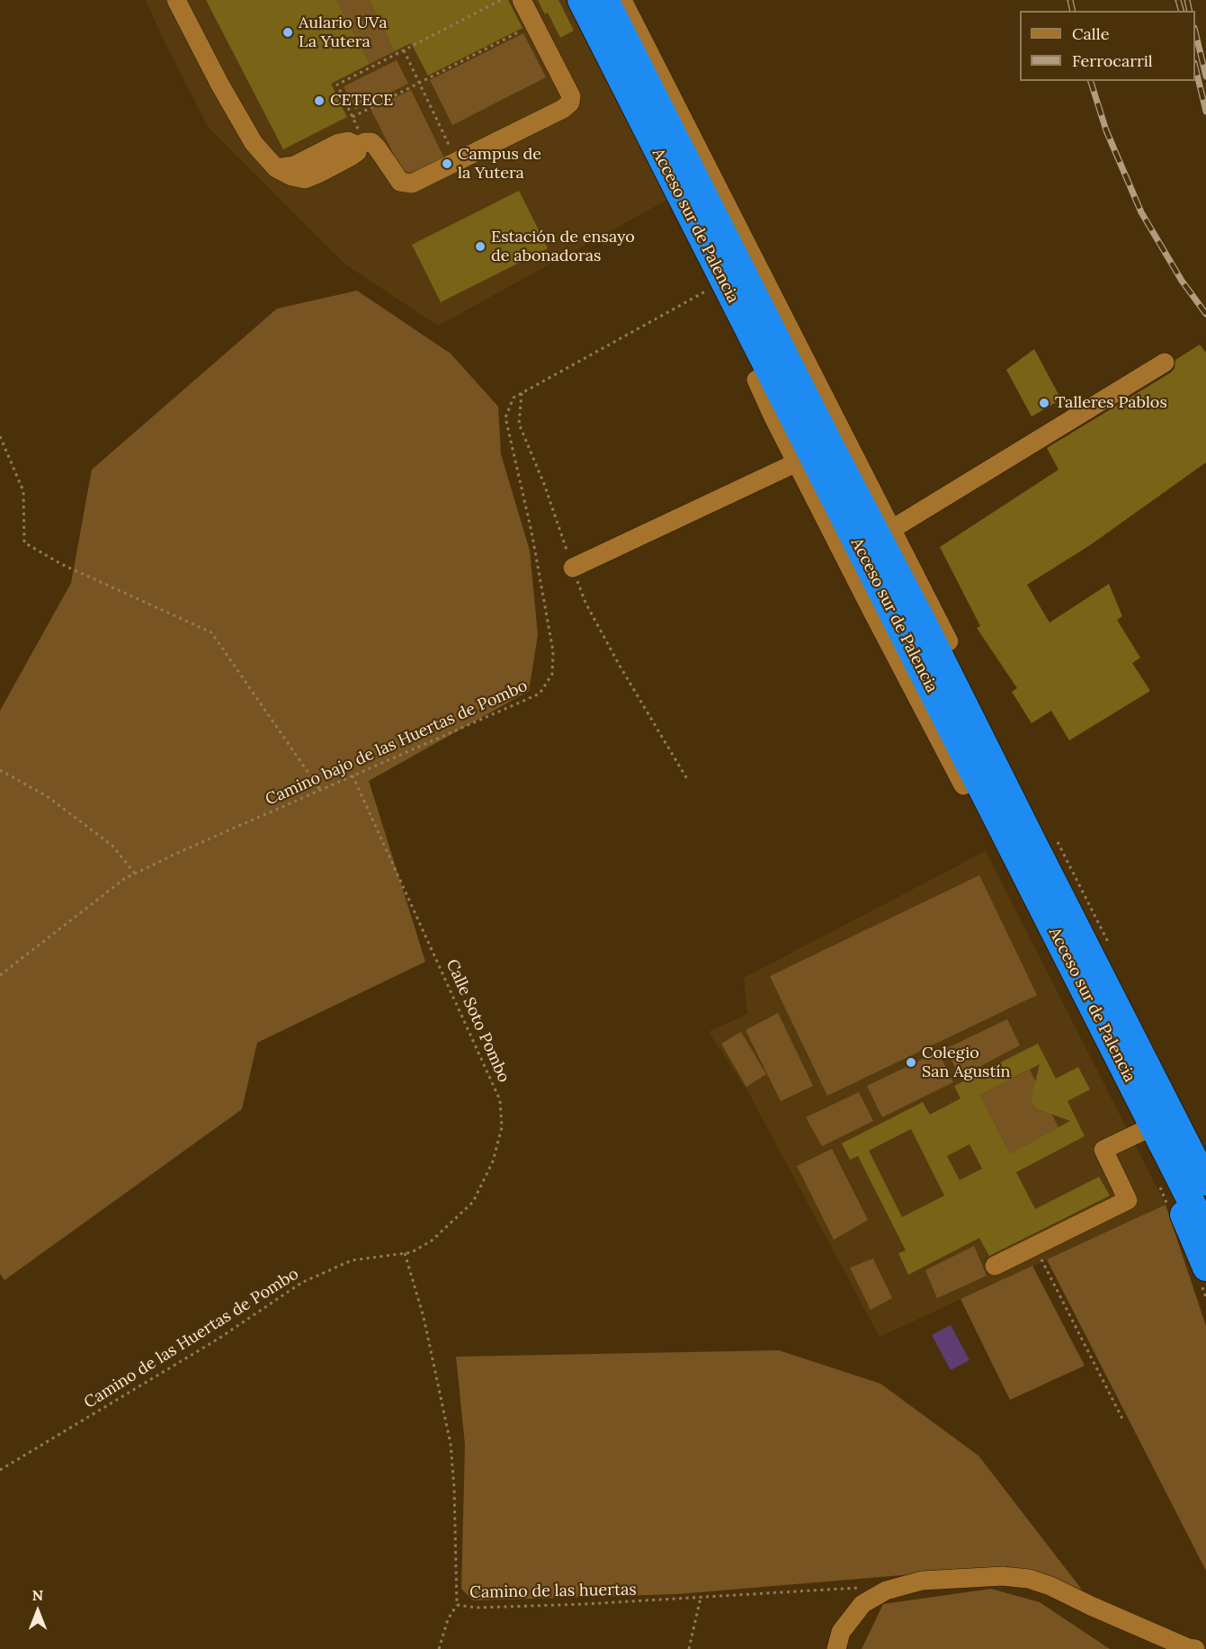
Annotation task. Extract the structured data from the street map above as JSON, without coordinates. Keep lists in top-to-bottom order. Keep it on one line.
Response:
{"streets":{"highway":["Acceso sur de Palencia"],"path":["Camino bajo de las Huertas de Pombo","Calle Soto Pombo","Camino de las Huertas de Pombo","Camino de las huertas"]},"crossings":[["Camino bajo de las Huertas de Pombo","Calle Soto Pombo"],["Calle Soto Pombo","Camino de las Huertas de Pombo"],["Calle Soto Pombo","Camino de las huertas"],["Camino de las Huertas de Pombo","Camino de las huertas"]],"places":["Aulario UVa La Yutera","CETECE","Campus de la Yutera","Estación de ensayo de abonadoras","Talleres Pablos","Colegio San Agustín"],"legend":["Calle","Ferrocarril"],"north":"top"}
